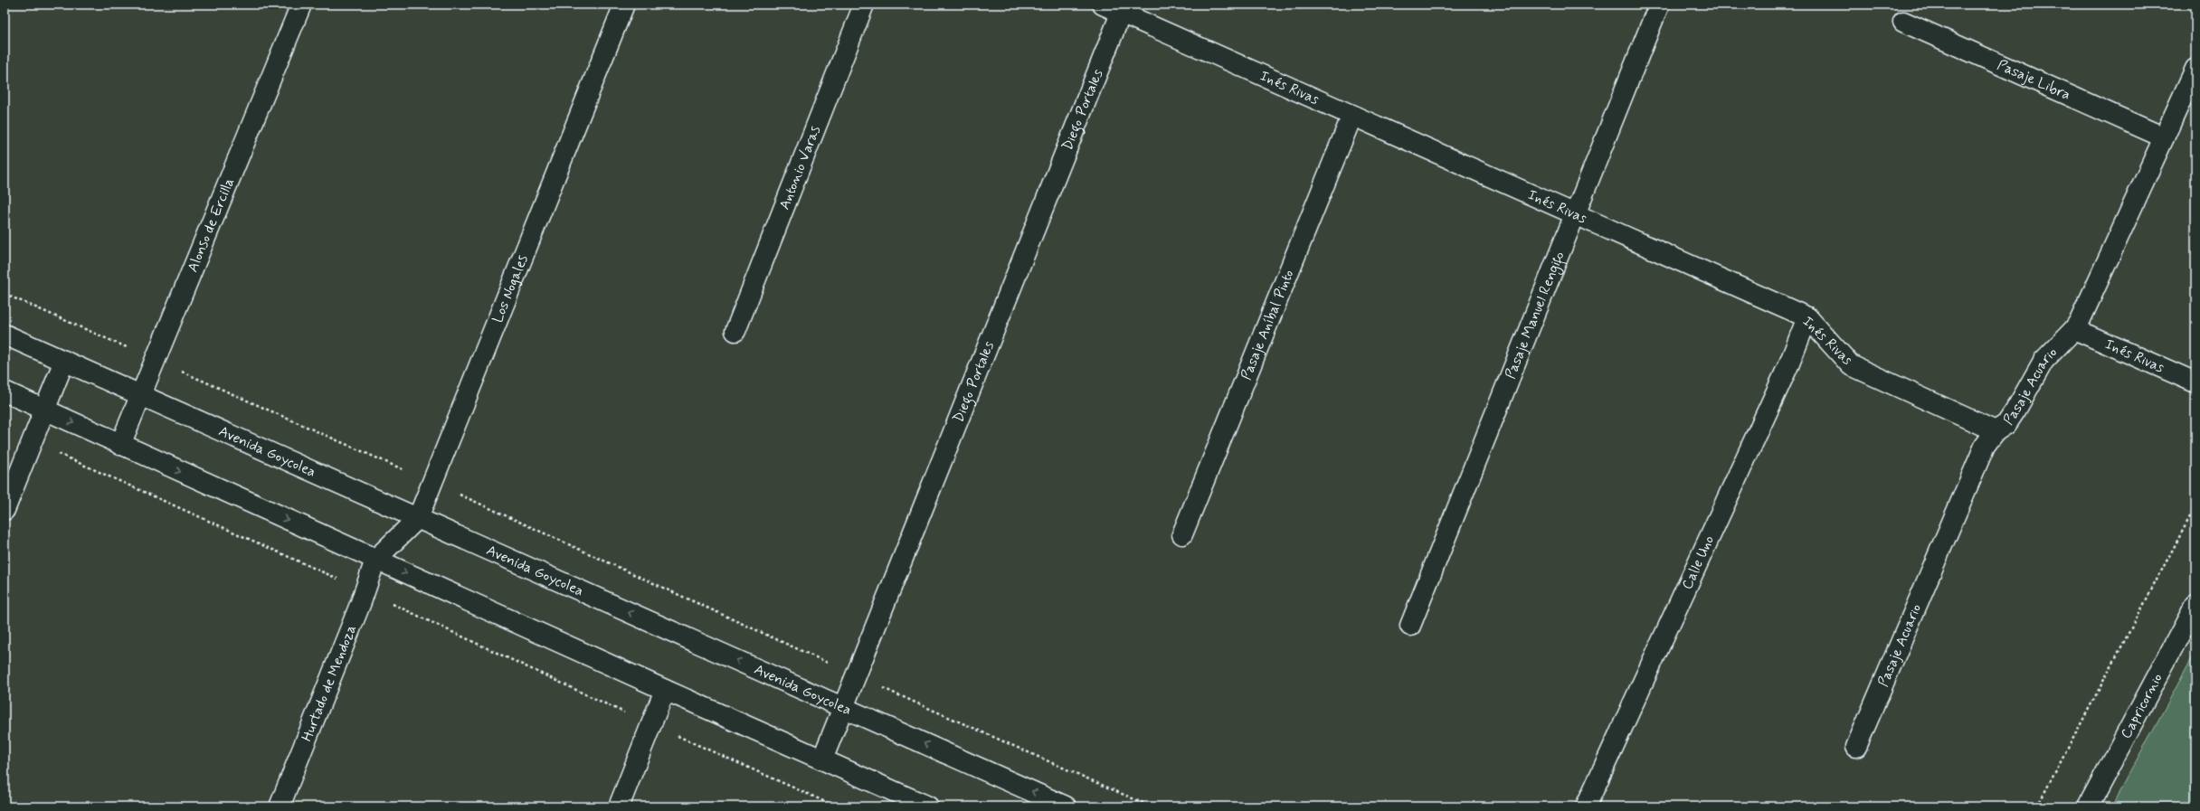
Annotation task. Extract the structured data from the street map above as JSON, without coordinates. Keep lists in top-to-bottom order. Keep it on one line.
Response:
{"streets":{"street":["Pasaje Libra","Inés Rivas","Diego Portales","Antonio Varas","Alonso de Ercilla","Los Nogales","Pasaje Manuel Rengifo","Pasaje Aníbal Pinto","Pasaje Acuario","Avenida Goycolea","Calle Uno","Hurtado de Mendoza","Capricornio"]},"crossings":[["Pasaje Libra","Pasaje Acuario"],["Inés Rivas","Diego Portales"],["Inés Rivas","Pasaje Manuel Rengifo"],["Inés Rivas","Pasaje Aníbal Pinto"],["Inés Rivas","Pasaje Acuario"],["Inés Rivas","Calle Uno"],["Diego Portales","Avenida Goycolea"],["Alonso de Ercilla","Avenida Goycolea"],["Los Nogales","Avenida Goycolea"],["Los Nogales","Hurtado de Mendoza"]]}
